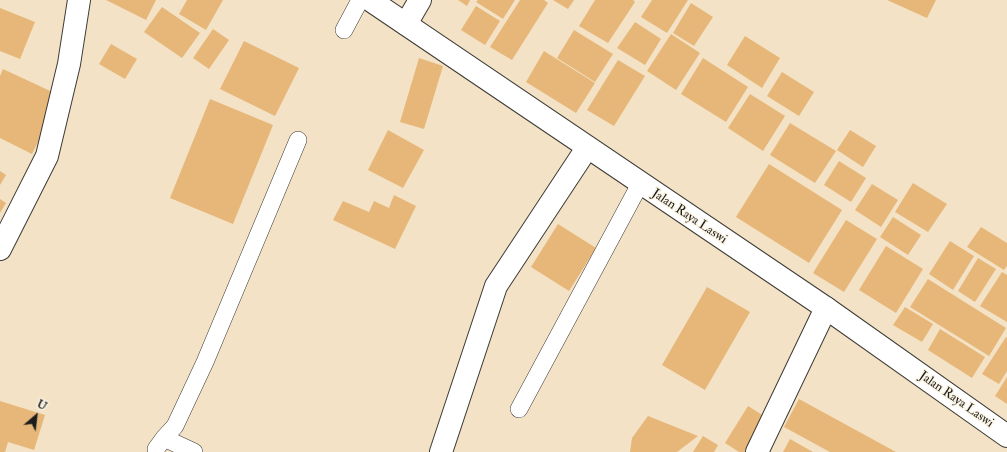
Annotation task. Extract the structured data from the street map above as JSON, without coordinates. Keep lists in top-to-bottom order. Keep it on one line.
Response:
{"streets":{"street":["Jalan Raya Laswi"]},"north":"top right"}
